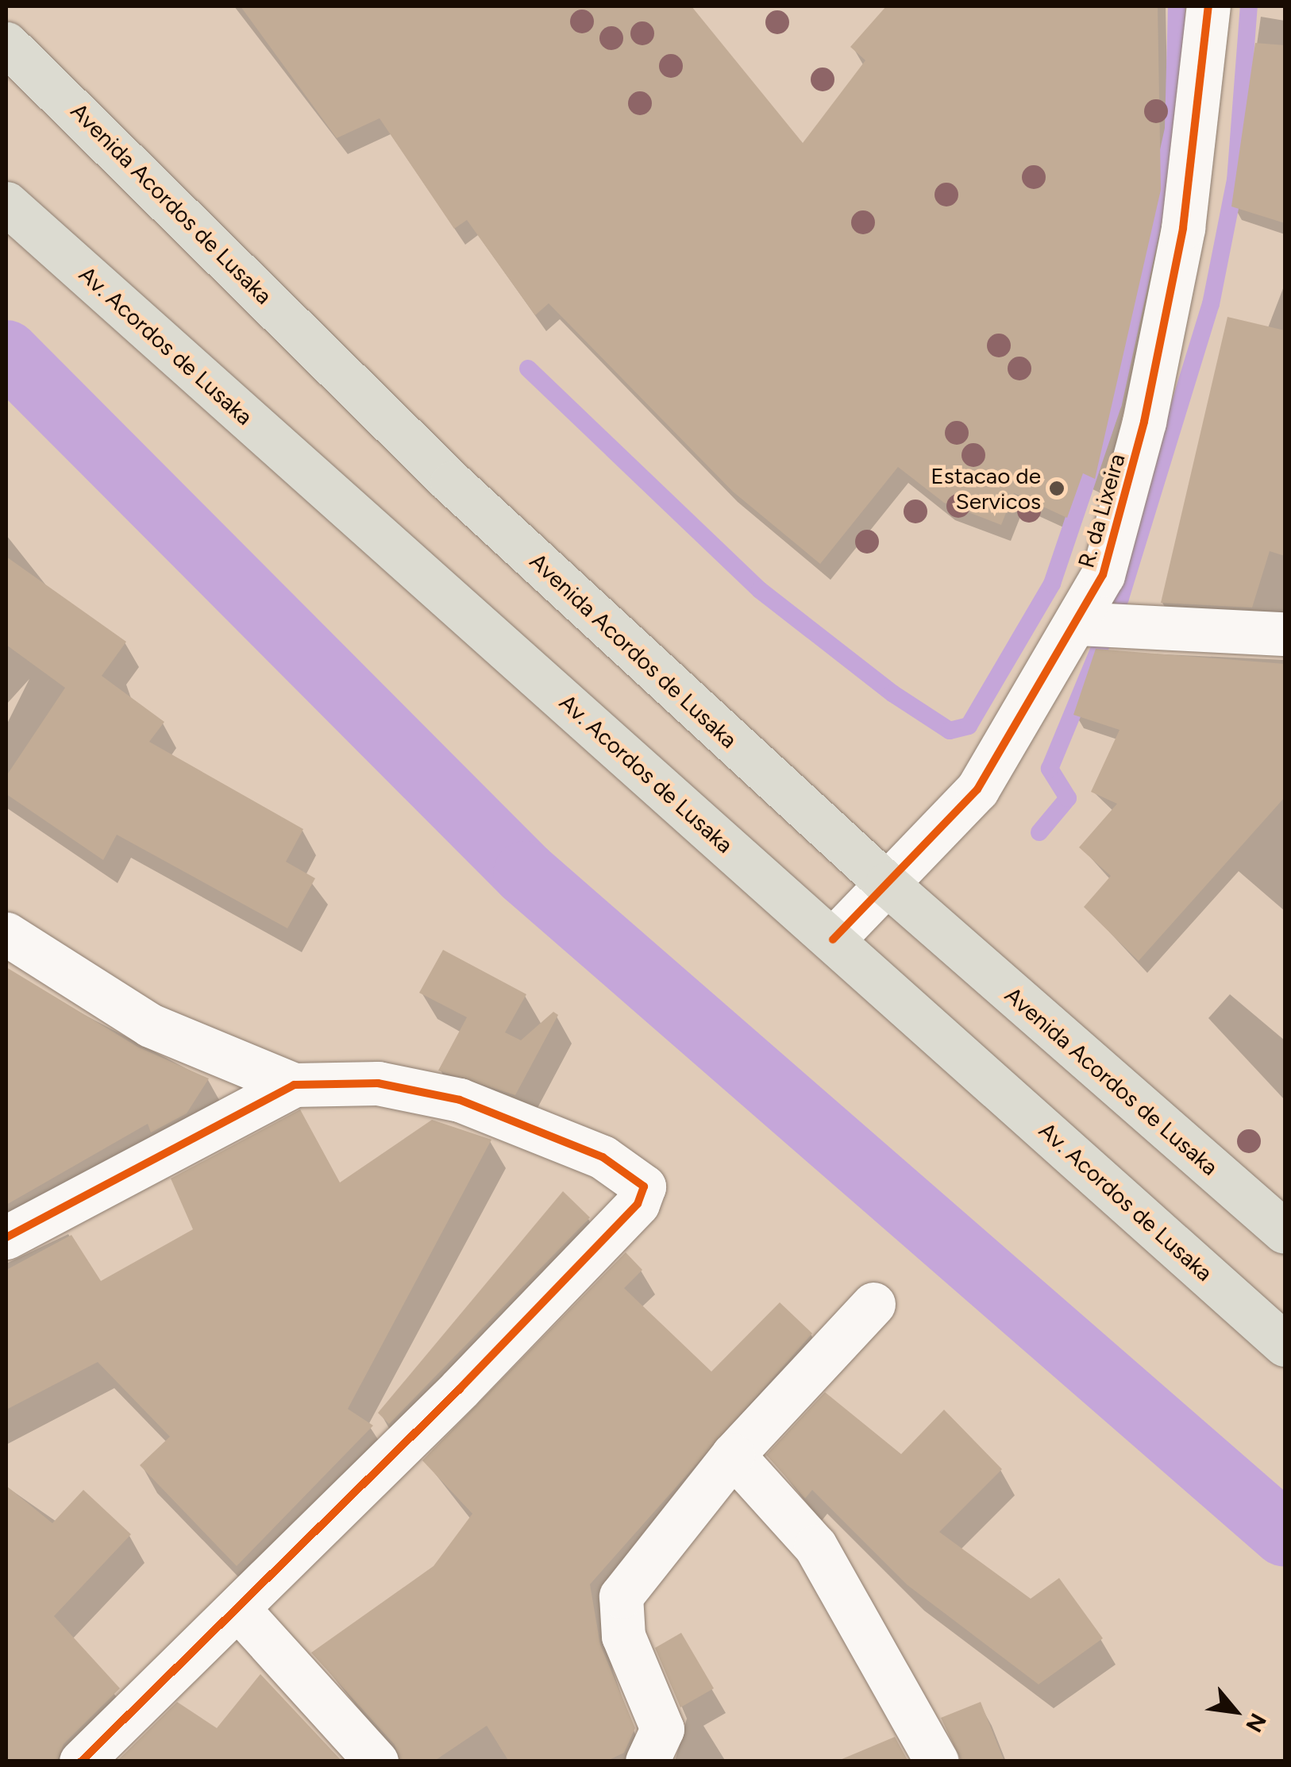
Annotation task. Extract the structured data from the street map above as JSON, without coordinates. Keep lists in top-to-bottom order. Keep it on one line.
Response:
{"streets":{"main road":["Avenida Acordos de Lusaka","Av. Acordos de Lusaka"],"street":["R. da Lixeira"]},"crossings":[["Avenida Acordos de Lusaka","R. da Lixeira"],["Av. Acordos de Lusaka","R. da Lixeira"]],"places":["Estacao de Servicos"],"north":"bottom right"}
